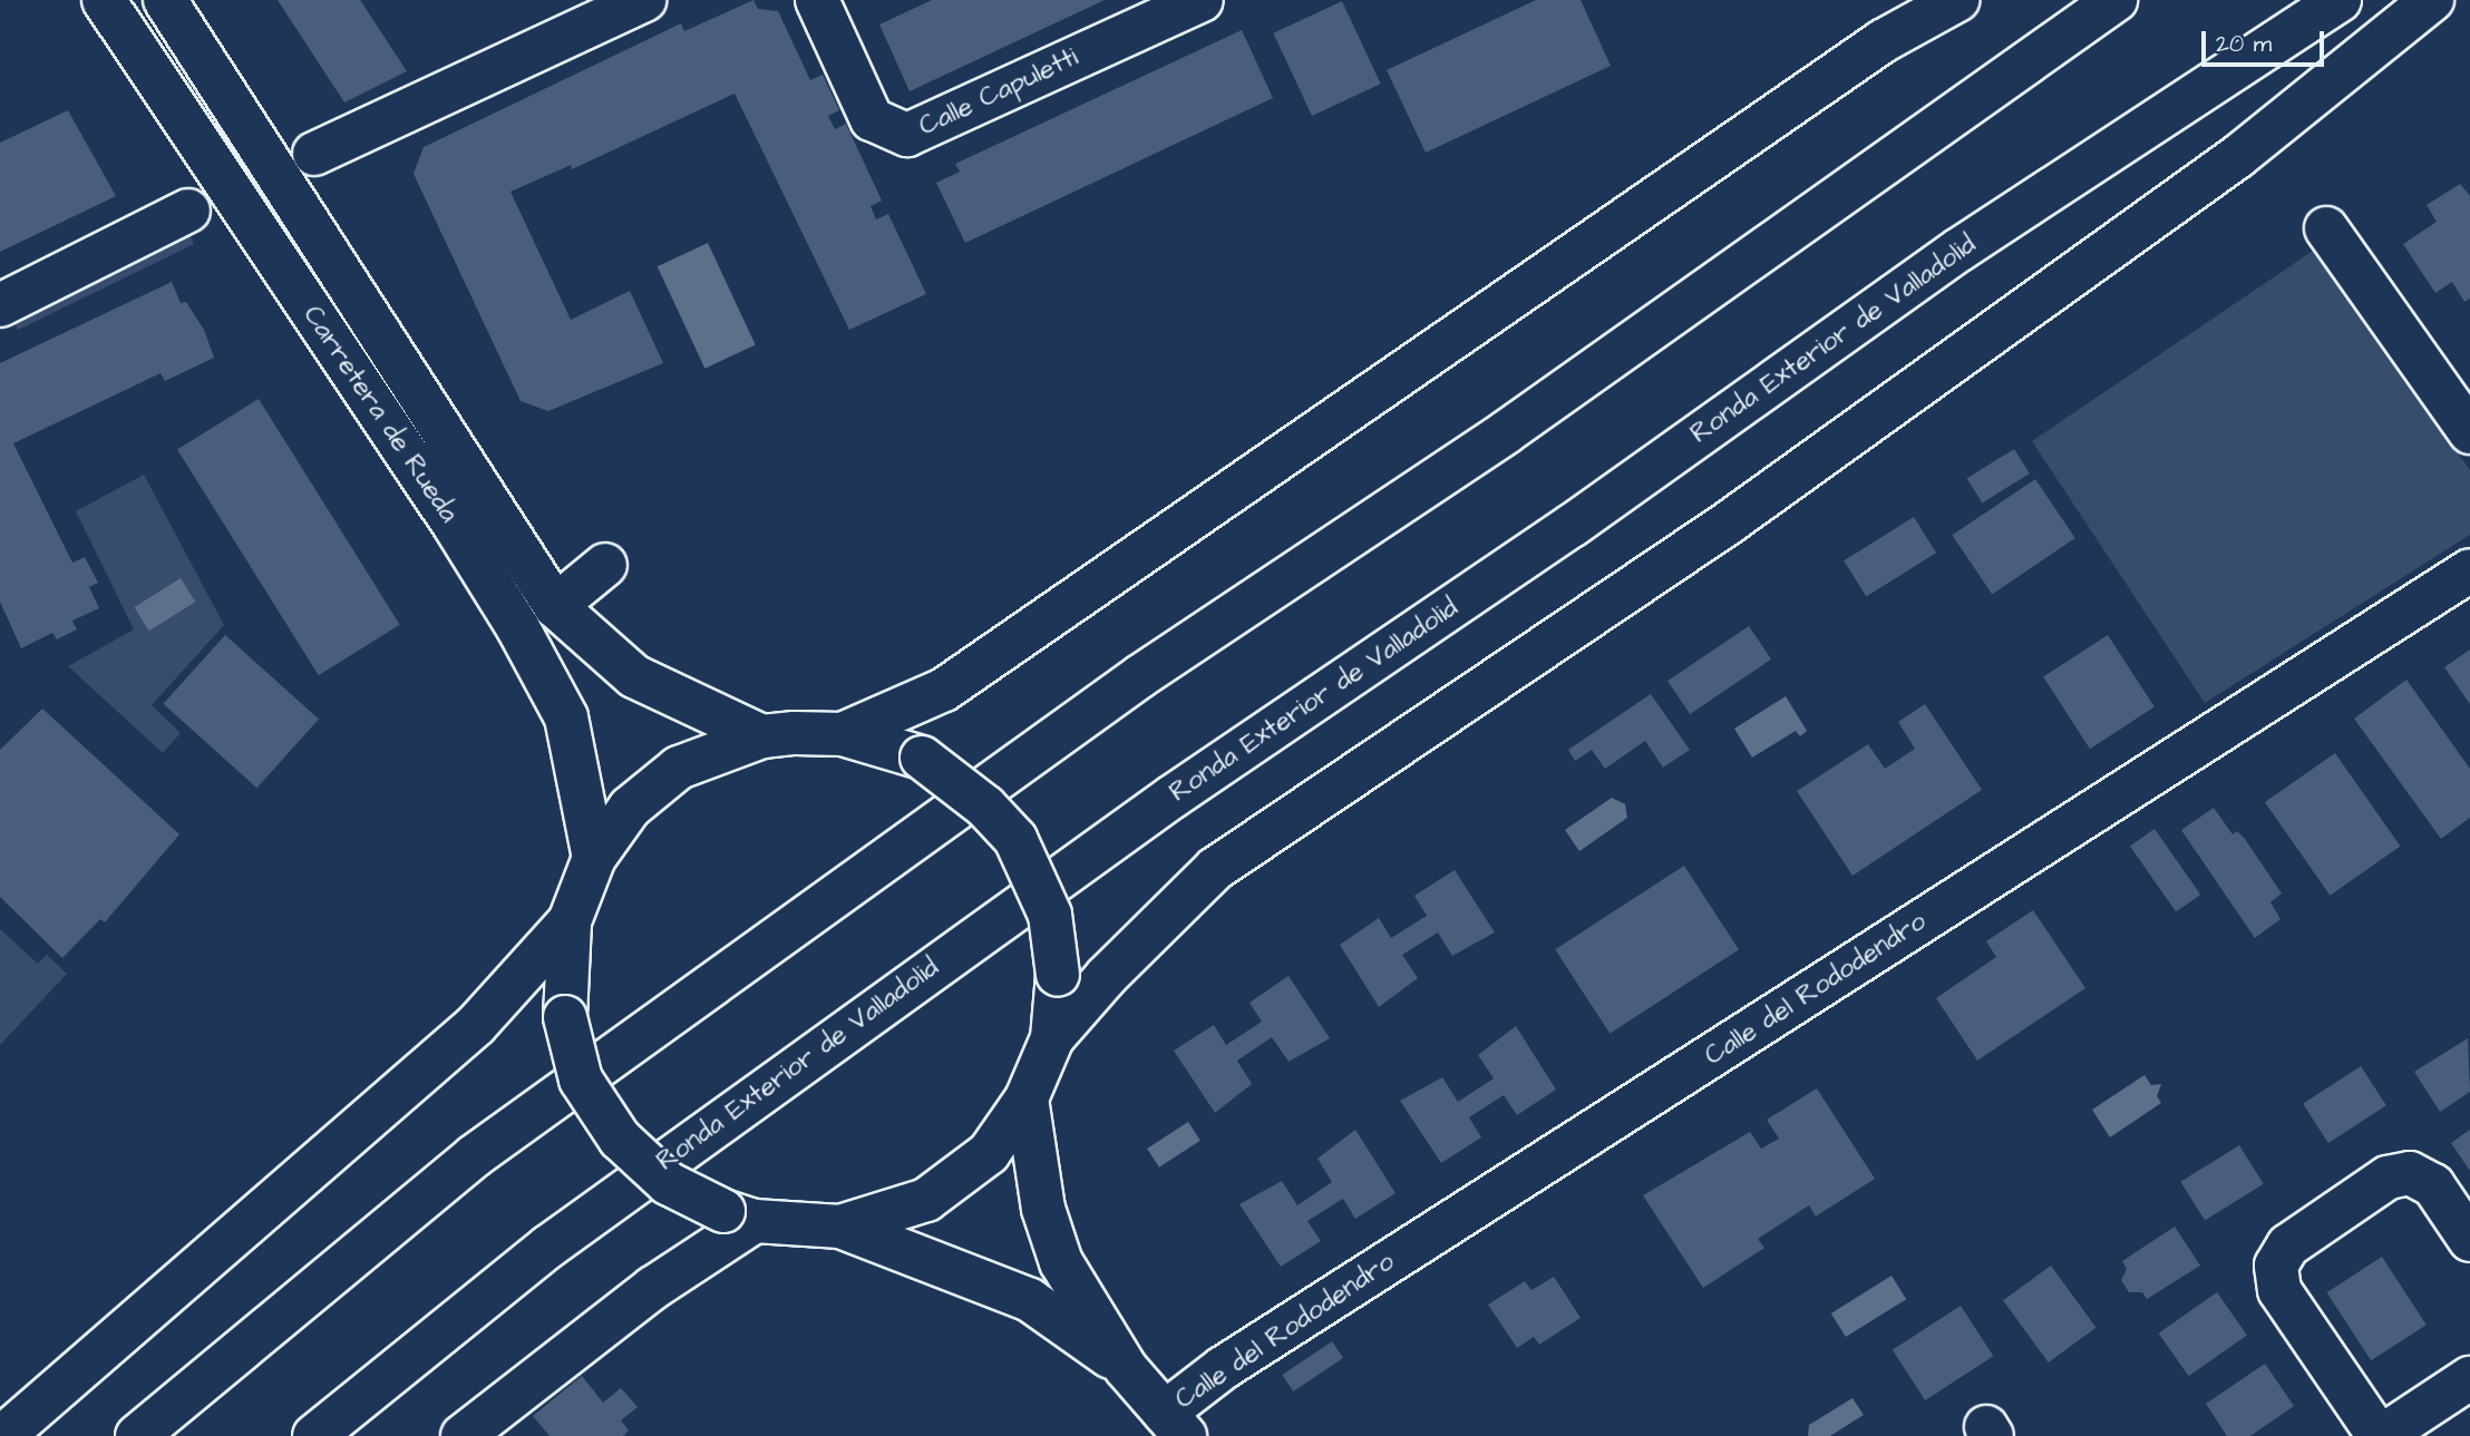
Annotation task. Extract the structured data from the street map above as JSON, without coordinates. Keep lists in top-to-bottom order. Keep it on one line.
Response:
{"streets":{"main road":["Calle Capuletti","Ronda Exterior de Valladolid","Carretera de Rueda","Calle del Rododendro"]},"scale_bar":"20 m"}
